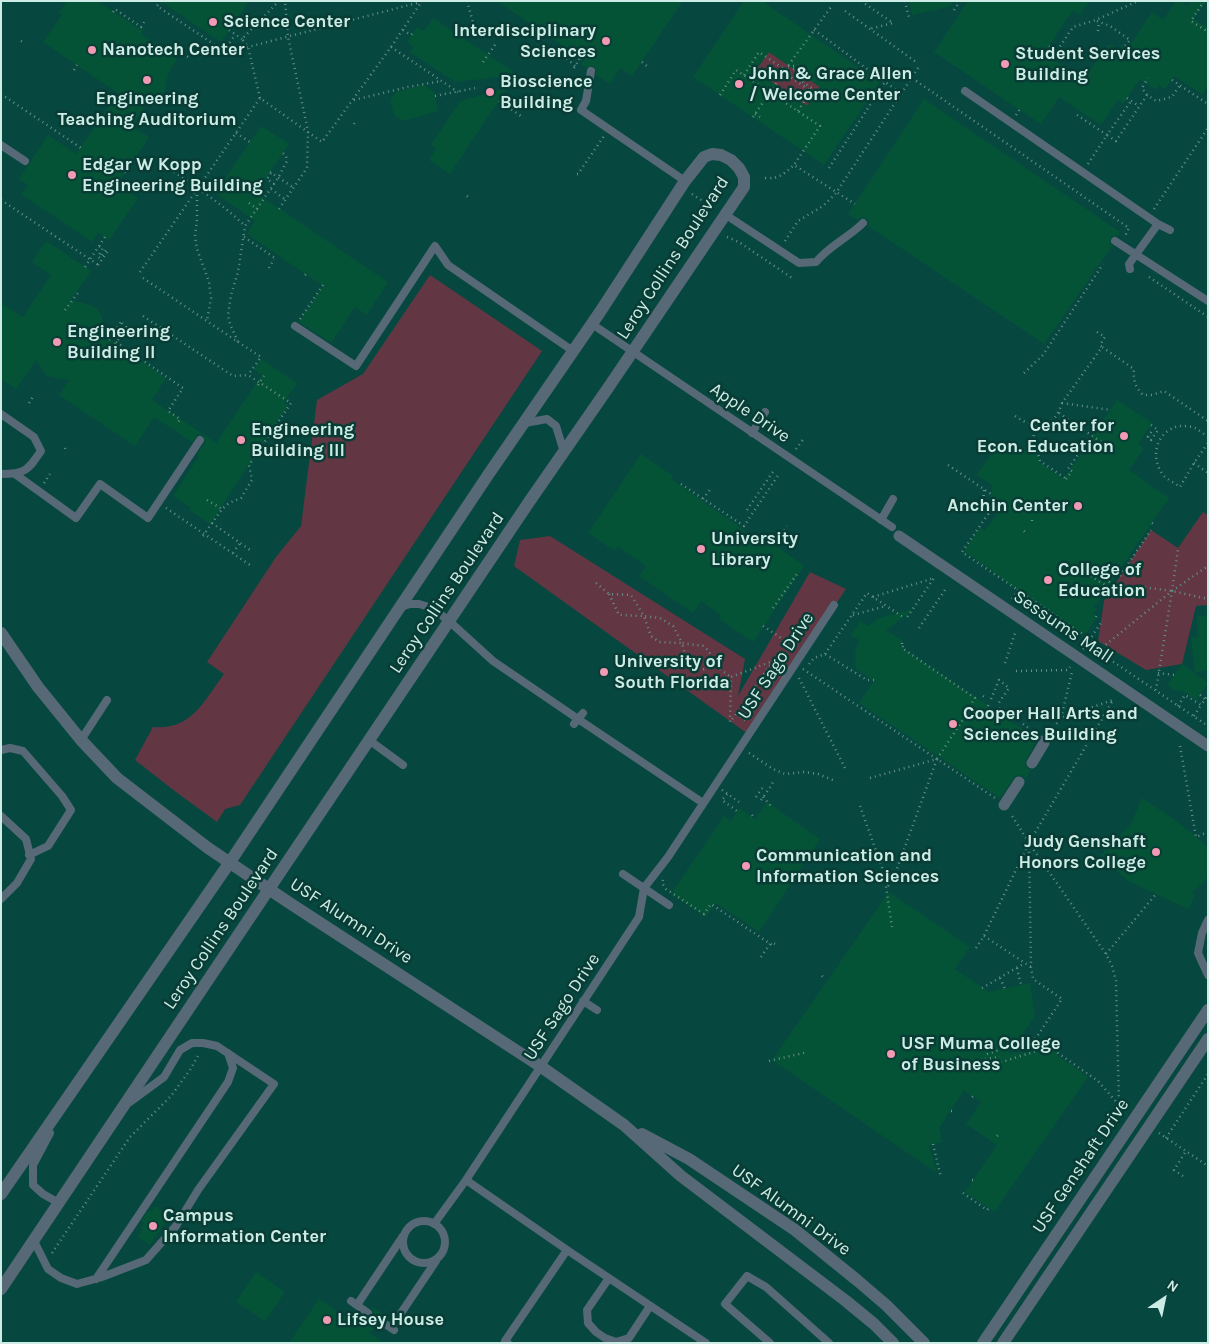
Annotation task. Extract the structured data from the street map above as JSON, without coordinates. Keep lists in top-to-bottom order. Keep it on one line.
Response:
{"streets":{"street":["Leroy Collins Boulevard","Sessums Mall","USF Alumni Drive","USF Genshaft Drive"],"lane":["Apple Drive","USF Sago Drive"]},"crossings":[["Leroy Collins Boulevard","Apple Drive"],["Leroy Collins Boulevard","USF Alumni Drive"],["Apple Drive","Sessums Mall"],["USF Sago Drive","USF Alumni Drive"]],"places":["Science Center","Interdisciplinary Sciences","Nanotech Center","Student Services Building","Engineering Teaching Auditorium","John & Grace Allen / Welcome Center","Bioscience Building","Edgar W Kopp Engineering Building","Engineering Building II","Center for Econ. Education","Engineering Building III","Anchin Center","University Library","College of Education","University of South Florida","Cooper Hall Arts and Sciences Building","Judy Genshaft Honors College","Communication and Information Sciences","USF Muma College of Business","Campus Information Center","Lifsey House"],"north":"top right"}
